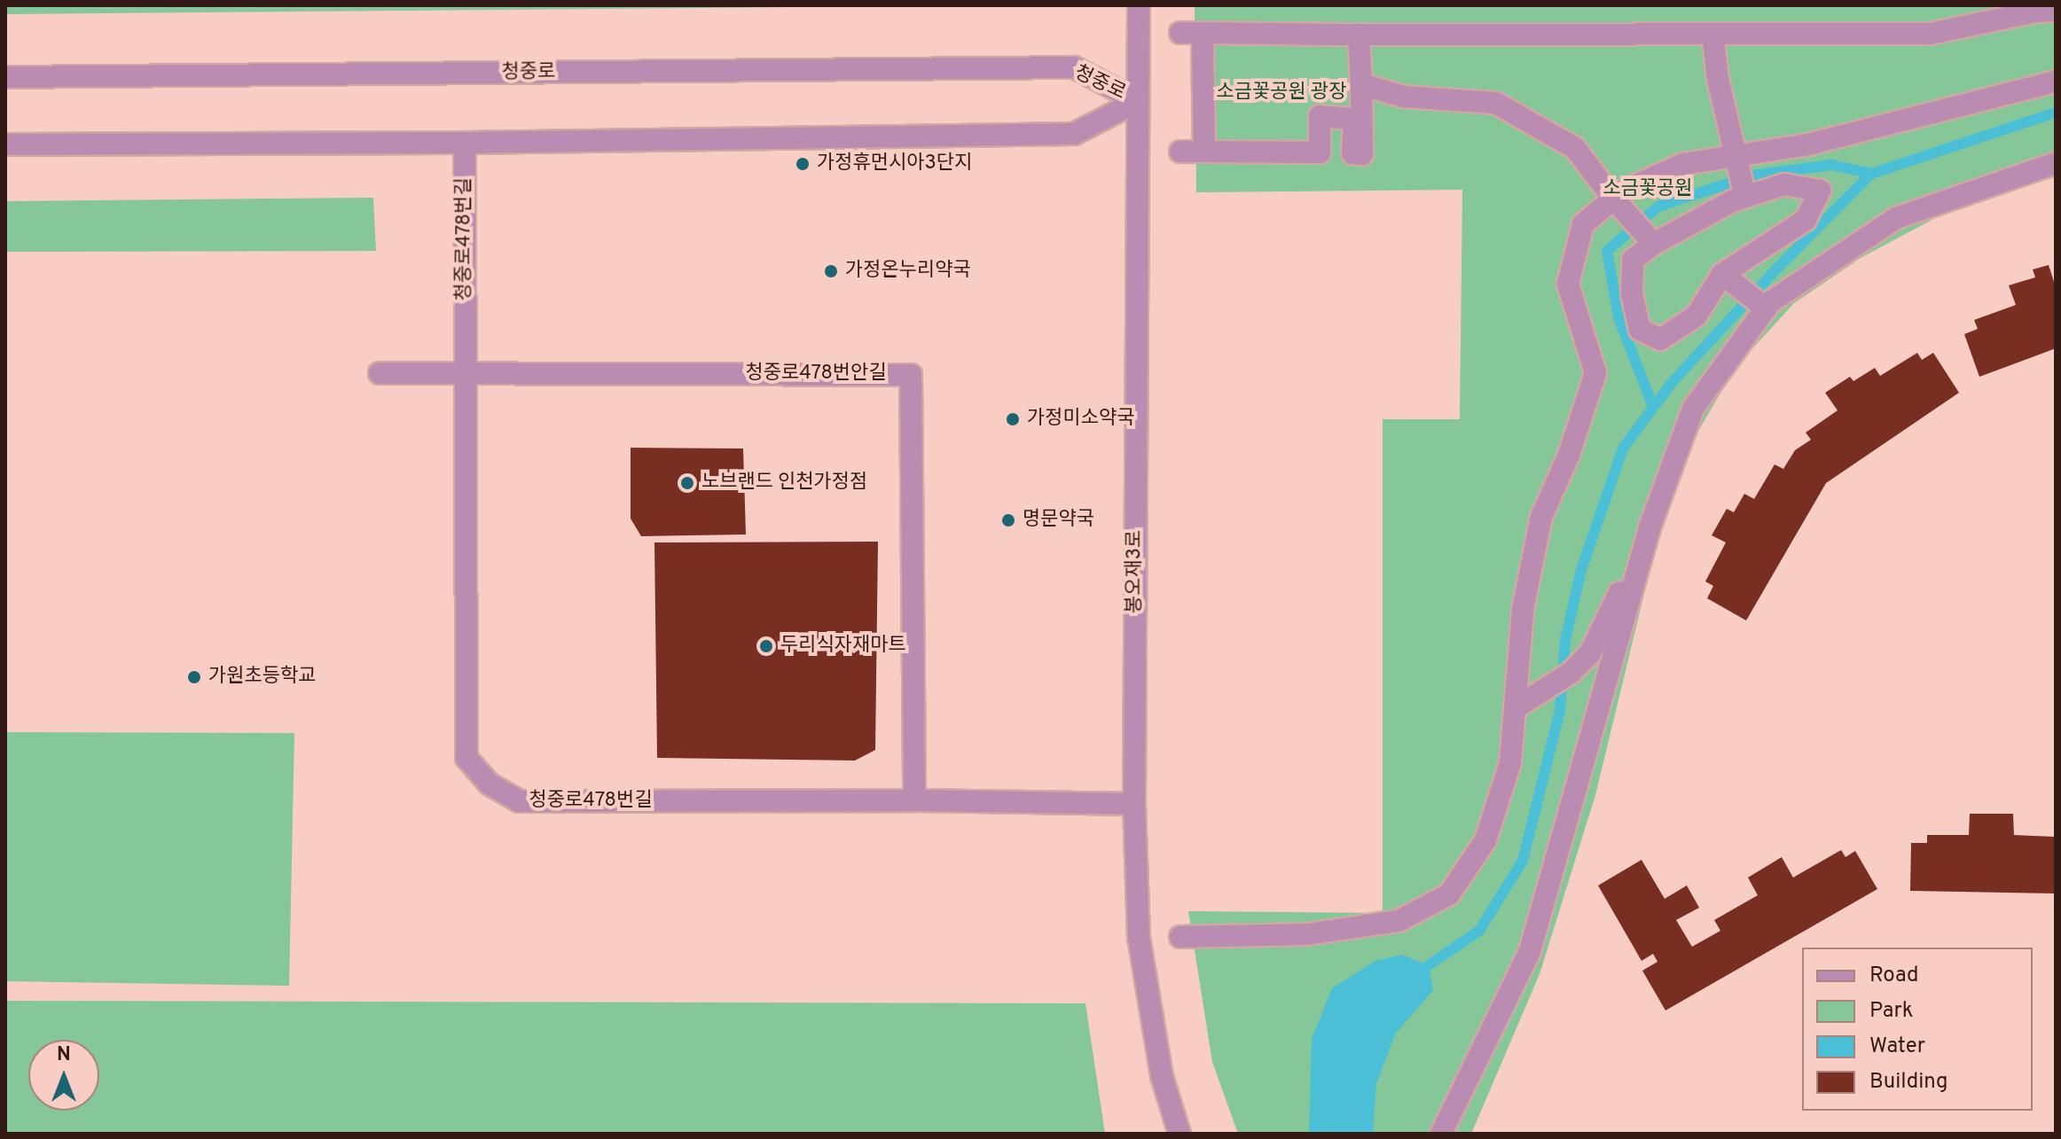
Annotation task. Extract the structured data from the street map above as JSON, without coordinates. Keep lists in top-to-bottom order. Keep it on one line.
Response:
{"streets":{"street":["청중로","청중로478번길","청중로478번안길","봉오재3로"]},"crossings":[["청중로","청중로478번길"],["청중로","봉오재3로"],["청중로478번길","청중로478번안길"],["청중로478번길","봉오재3로"]],"parks":["소금꽃공원 광장","소금꽃공원"],"places":["가정휴먼시아3단지","가정온누리약국","가정미소약국","노브랜드 인천가정점","명문약국","두리식자재마트","가원초등학교"],"legend":["Road","Park","Water","Building"],"north":"top"}
